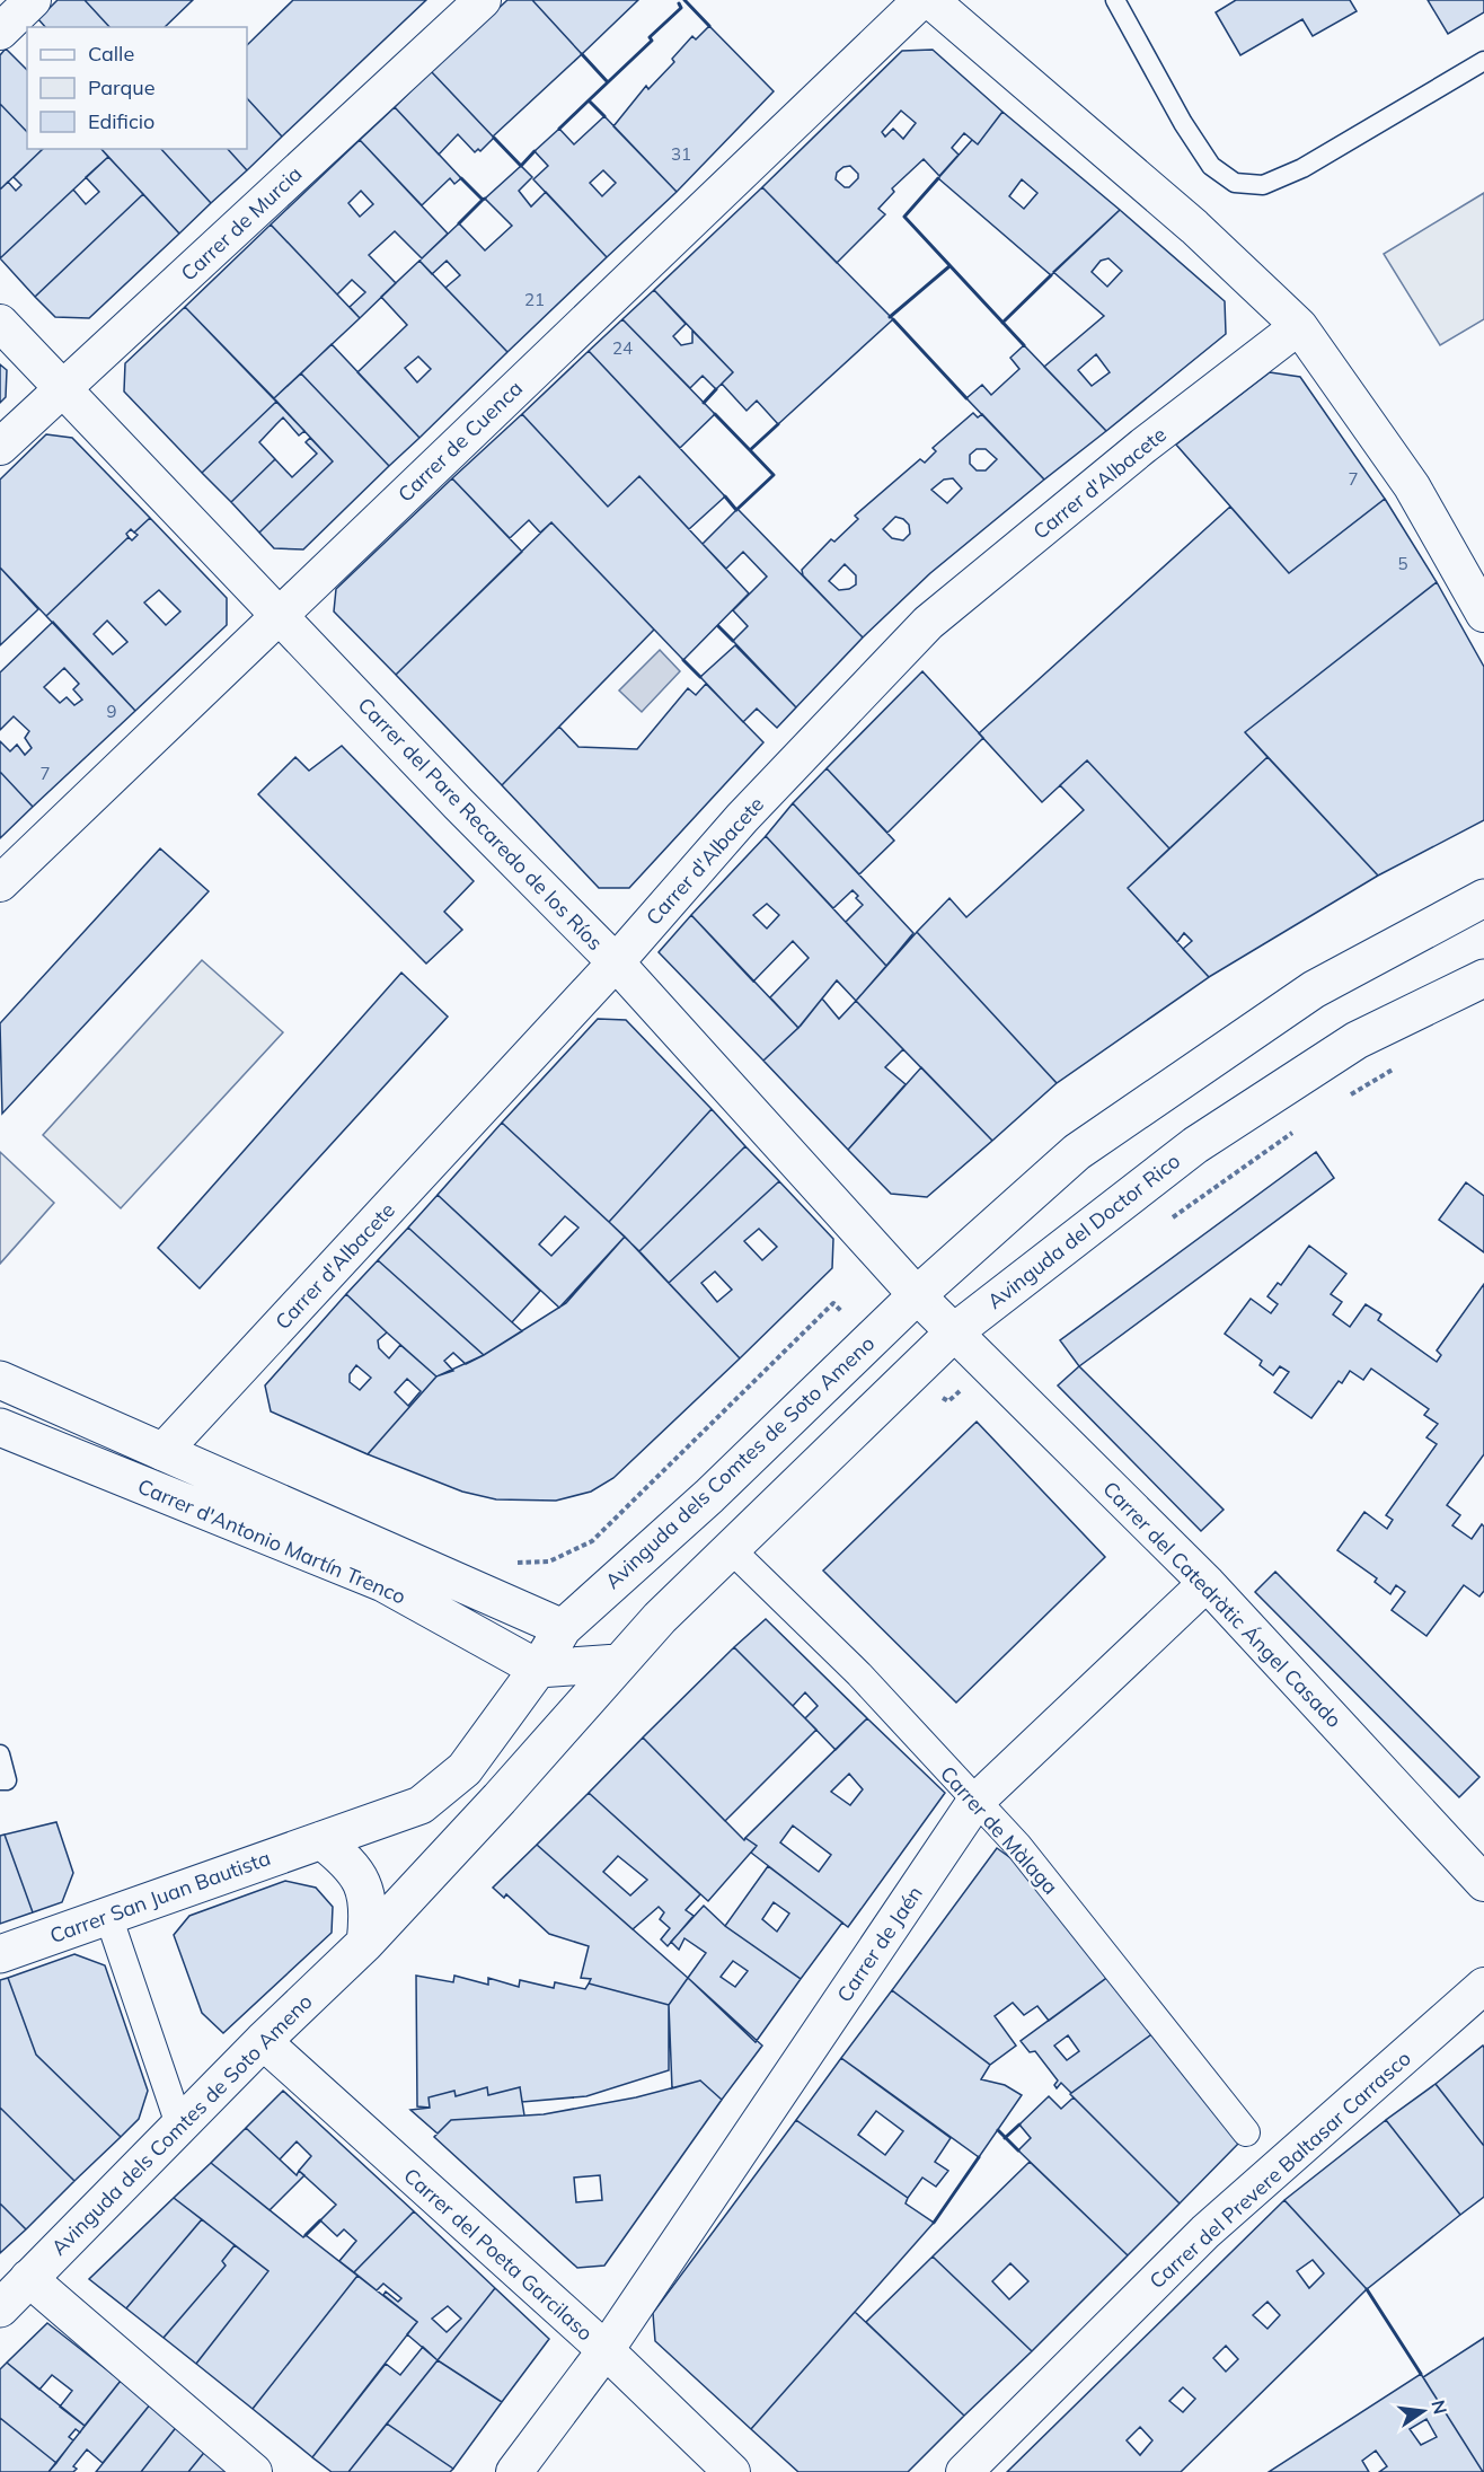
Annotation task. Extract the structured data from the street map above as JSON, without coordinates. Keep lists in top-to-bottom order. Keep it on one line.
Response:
{"streets":{"street":["Carrer de Murcia","Carrer de Cuenca","Carrer d'Albacete","Carrer del Pare Recaredo de los Ríos","Avinguda del Doctor Rico","Avinguda dels Comtes de Soto Ameno","Carrer d'Antonio Martín Trenco","Carrer del Catedràtic Ángel Casado","Carrer de Màlaga","Carrer San Juan Bautista","Carrer de Jaén","Carrer del Prevere Baltasar Carrasco","Carrer del Poeta Garcilaso"]},"crossings":[["Carrer de Murcia","Carrer del Pare Recaredo de los Ríos"],["Carrer de Cuenca","Carrer del Pare Recaredo de los Ríos"],["Carrer d'Albacete","Carrer del Pare Recaredo de los Ríos"],["Carrer d'Albacete","Carrer d'Antonio Martín Trenco"],["Carrer del Pare Recaredo de los Ríos","Avinguda del Doctor Rico"],["Carrer del Pare Recaredo de los Ríos","Avinguda dels Comtes de Soto Ameno"],["Carrer del Pare Recaredo de los Ríos","Carrer del Catedràtic Ángel Casado"],["Avinguda del Doctor Rico","Avinguda dels Comtes de Soto Ameno"],["Avinguda del Doctor Rico","Carrer del Catedràtic Ángel Casado"],["Avinguda del Doctor Rico","Carrer de Màlaga"],["Avinguda dels Comtes de Soto Ameno","Carrer d'Antonio Martín Trenco"],["Avinguda dels Comtes de Soto Ameno","Carrer de Màlaga"],["Avinguda dels Comtes de Soto Ameno","Carrer San Juan Bautista"],["Avinguda dels Comtes de Soto Ameno","Carrer del Poeta Garcilaso"],["Carrer del Catedràtic Ángel Casado","Carrer de Jaén"],["Carrer de Màlaga","Carrer de Jaén"],["Carrer de Jaén","Carrer del Poeta Garcilaso"]],"house_numbers":["31","21","24","7","5","9","7"],"legend":["Calle","Parque","Edificio"],"north":"right"}
